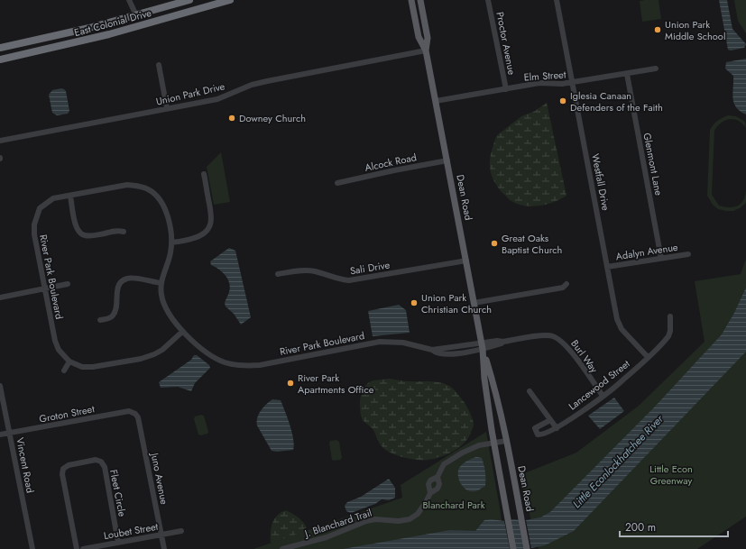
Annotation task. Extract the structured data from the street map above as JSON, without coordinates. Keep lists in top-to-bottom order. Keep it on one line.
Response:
{"streets":{"highway":["East Colonial Drive"],"main road":["Dean Road"],"street":["Proctor Avenue","Elm Street","Union Park Drive","Alcock Road","Glenmont Lane","Westfall Drive","Adalyn Avenue","Sali Drive","River Park Boulevard","Burl Way","Lancewood Street","Groton Street","Vincent Road","Juno Avenue","Fleet Circle","J. Blanchard Trail","Loubet Street"]},"crossings":[["Proctor Avenue","Elm Street"],["Elm Street","Glenmont Lane"],["Elm Street","Westfall Drive"],["Elm Street","Dean Road"],["Union Park Drive","Dean Road"],["Alcock Road","Dean Road"],["Glenmont Lane","Adalyn Avenue"],["Westfall Drive","Adalyn Avenue"],["Westfall Drive","Lancewood Street"],["Dean Road","Sali Drive"],["Dean Road","River Park Boulevard"],["Dean Road","Burl Way"],["Dean Road","J. Blanchard Trail"],["River Park Boulevard","Burl Way"],["Burl Way","Lancewood Street"],["Groton Street","Vincent Road"],["Groton Street","Juno Avenue"],["Juno Avenue","Loubet Street"],["Fleet Circle","Loubet Street"]],"water":["Little Econlockhatchee River"],"parks":["Little Econ Greenway","Blanchard Park"],"places":["Union Park Middle School","Iglesia Canaan Defenders of the Faith","Downey Church","Great Oaks Baptist Church","Union Park Christian Church","River Park Apartments Office"],"scale_bar":"200 m"}
